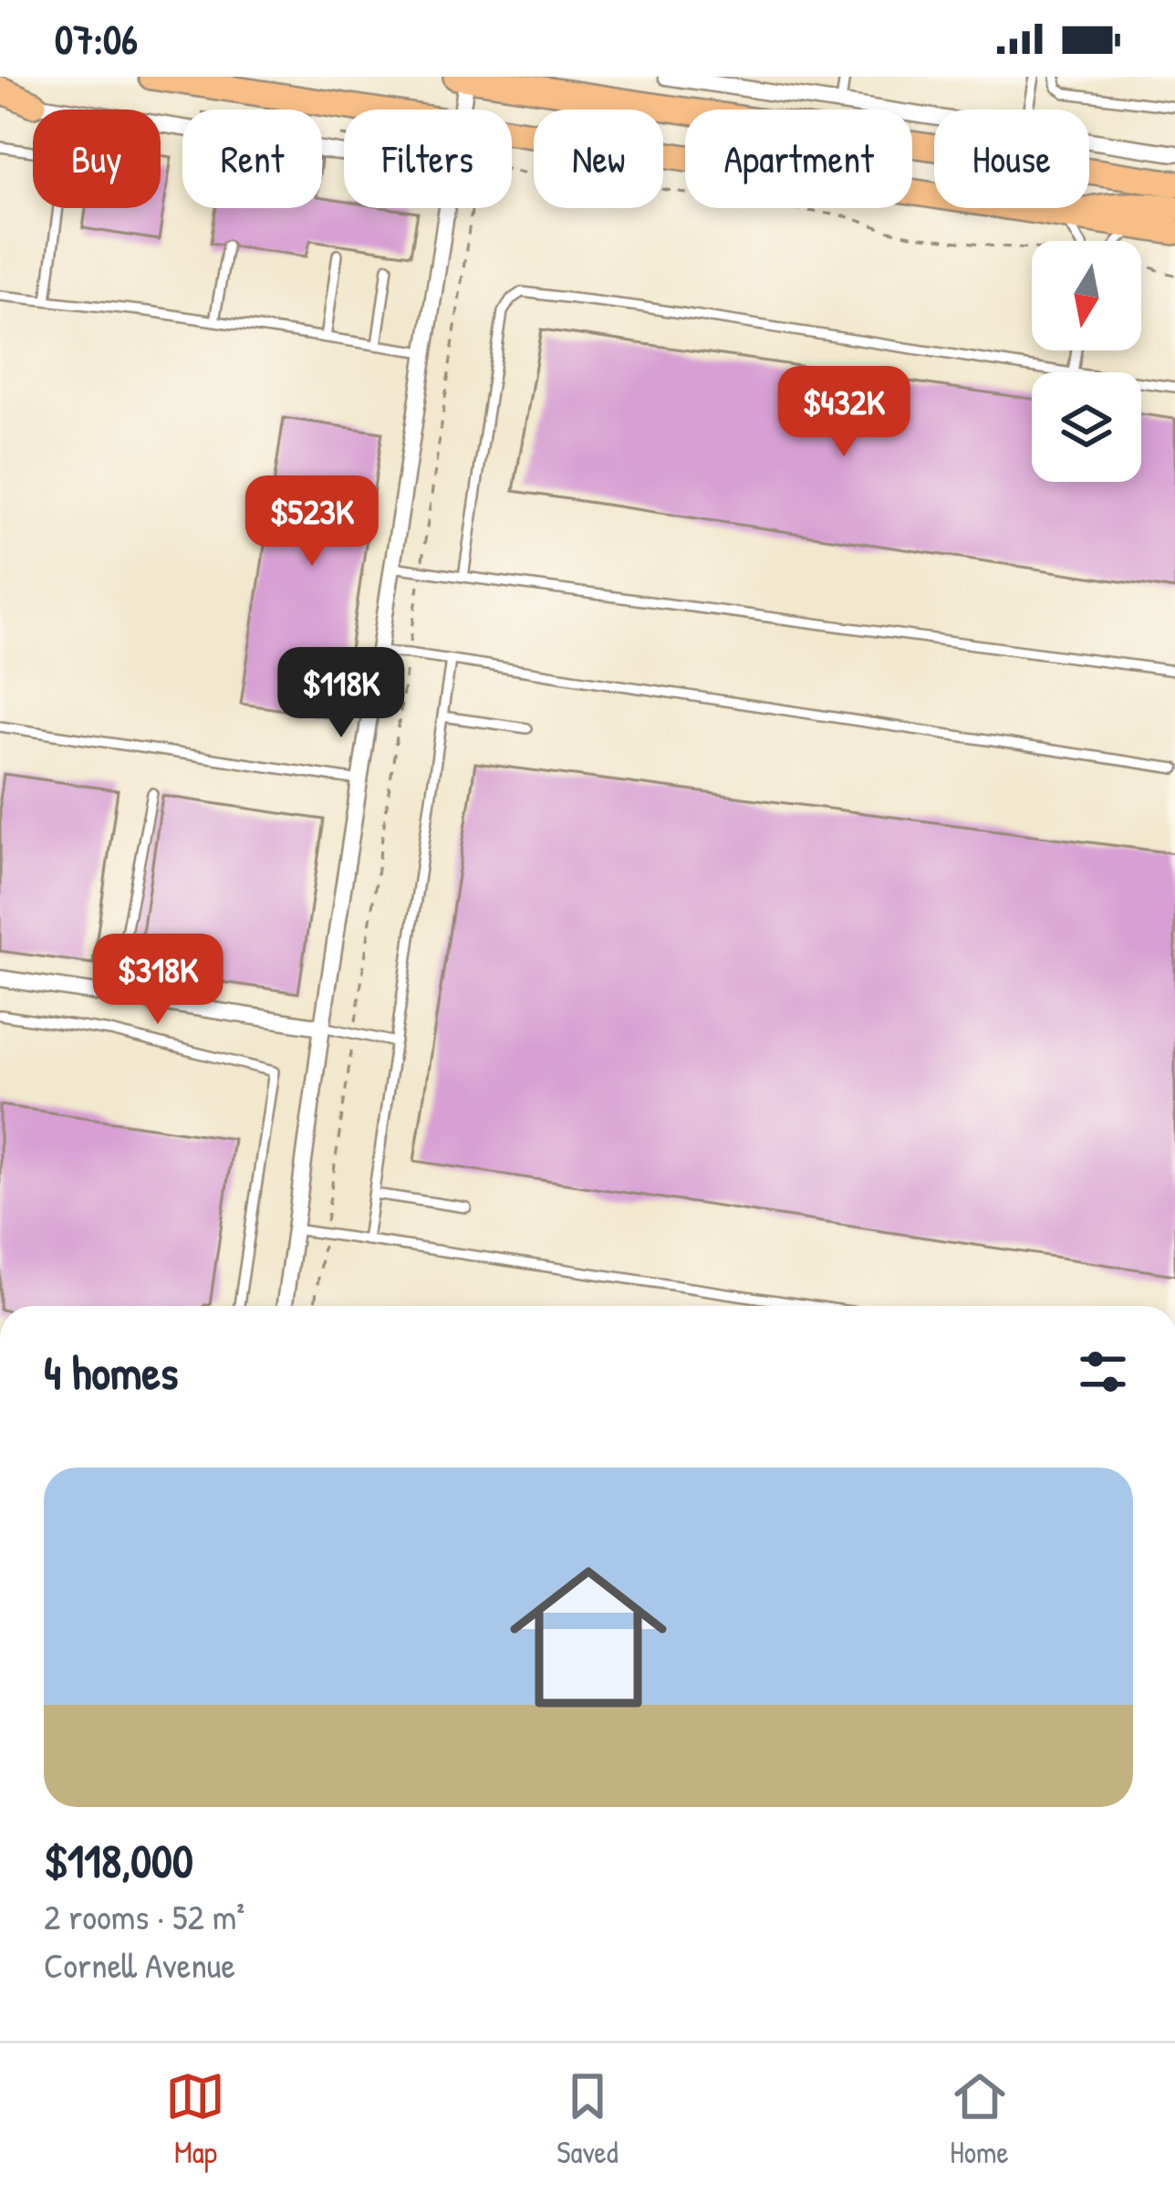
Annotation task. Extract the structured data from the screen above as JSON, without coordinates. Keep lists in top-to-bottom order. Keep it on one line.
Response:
{"north":"bottom","page":{"status":"07:06","chip":["Buy","Rent","Filters","New","Apartment","House"],"price":["$432K","$523K","$118K","$318K"],"heading":"4 homes","list":[{"name":"$118,000","note":"2 rooms · 52 m² · Cornell Avenue"}],"tabs":["Map","Saved","Home"]}}
